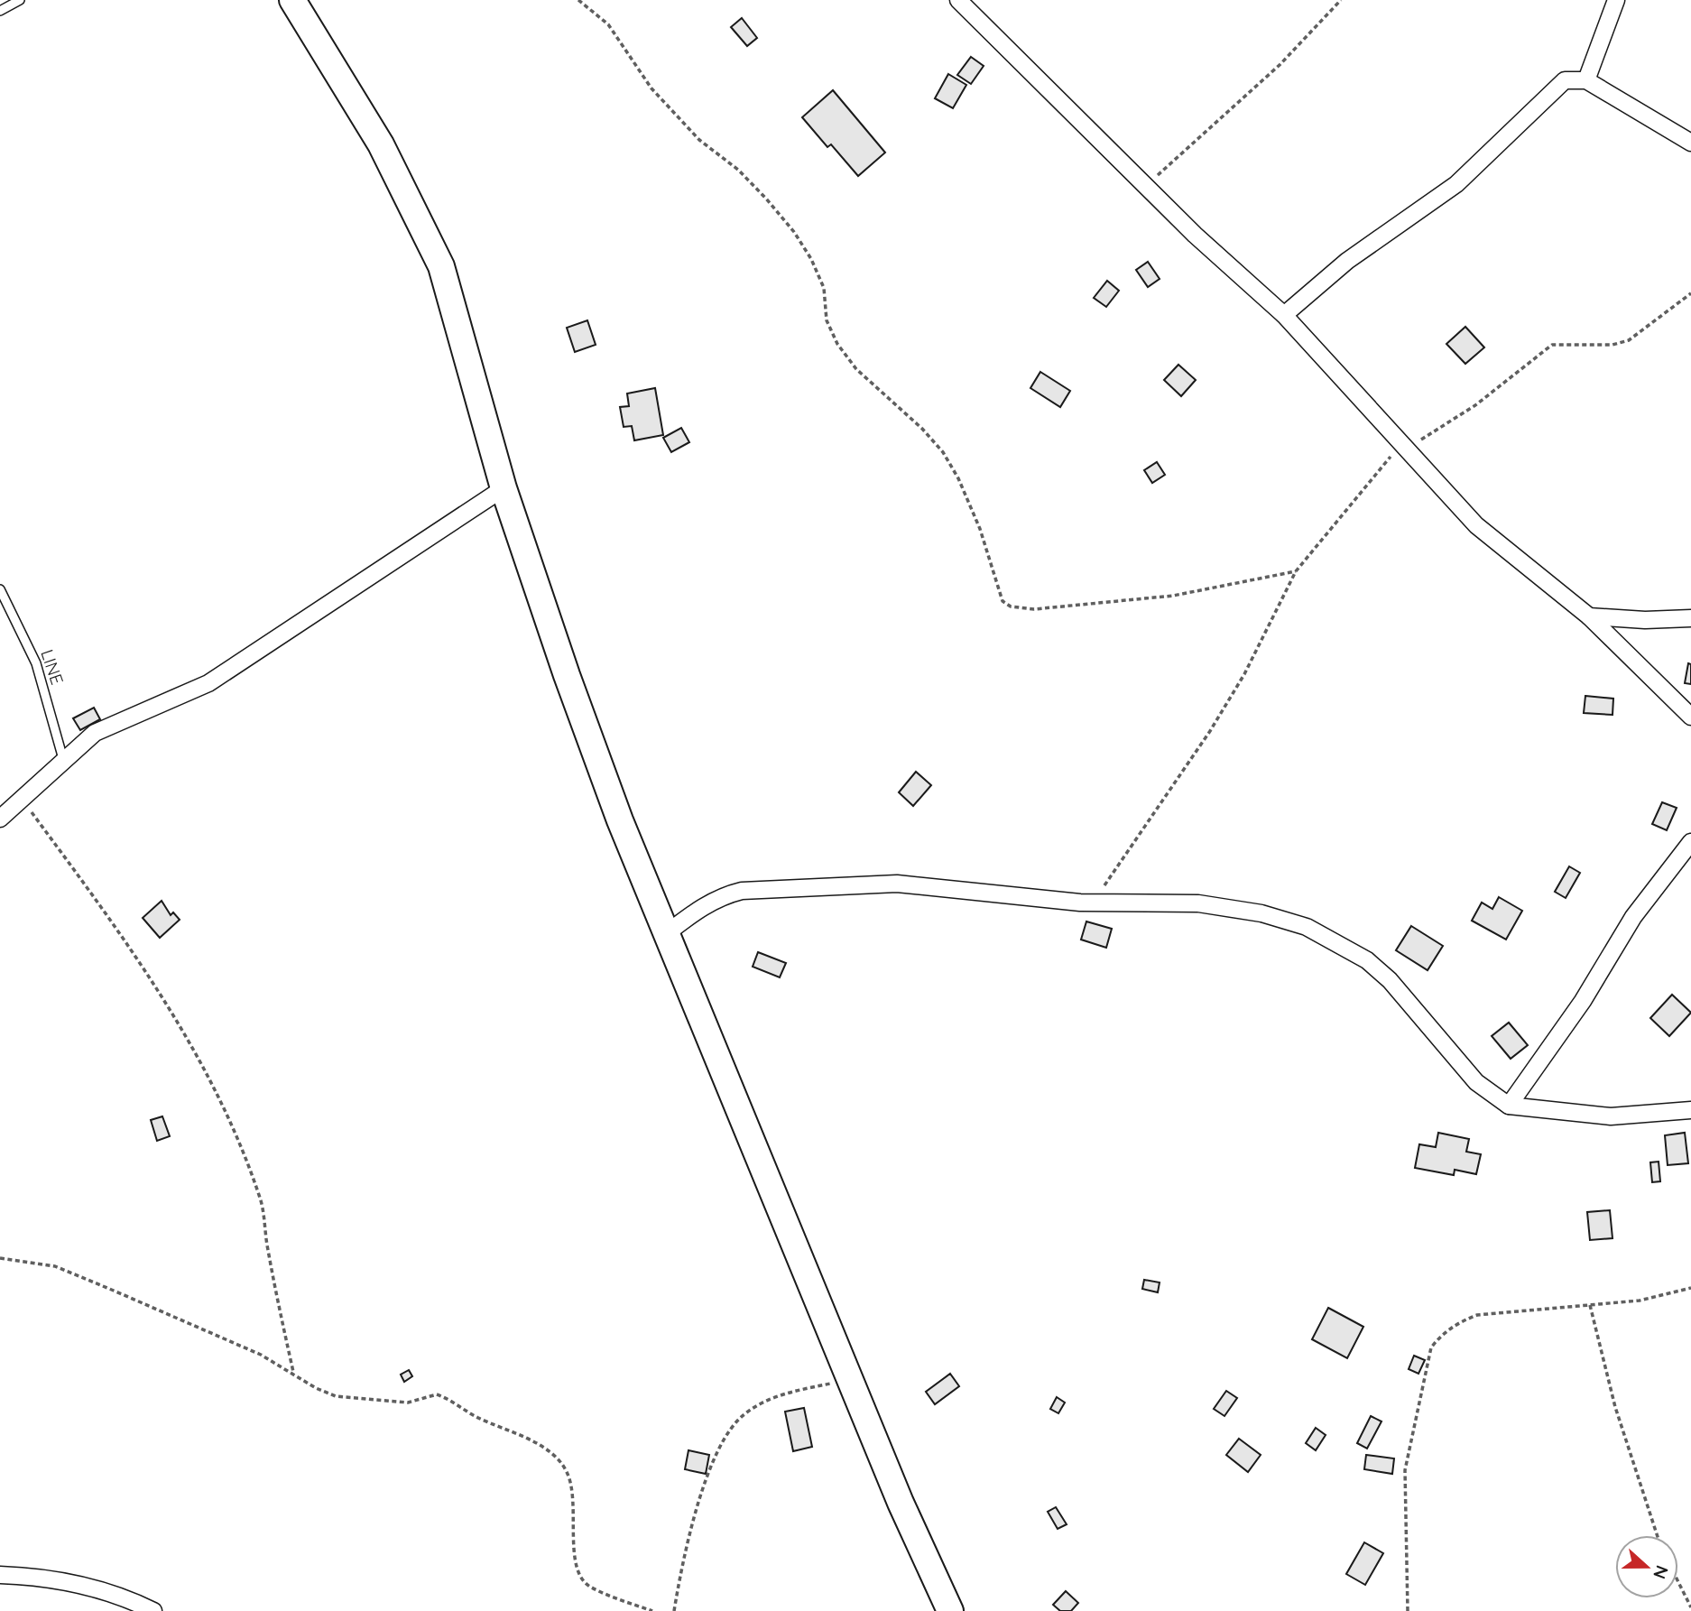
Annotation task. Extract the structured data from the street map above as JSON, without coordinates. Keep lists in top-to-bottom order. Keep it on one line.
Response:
{"streets":{"lane":["LINE"]},"north":"right"}
